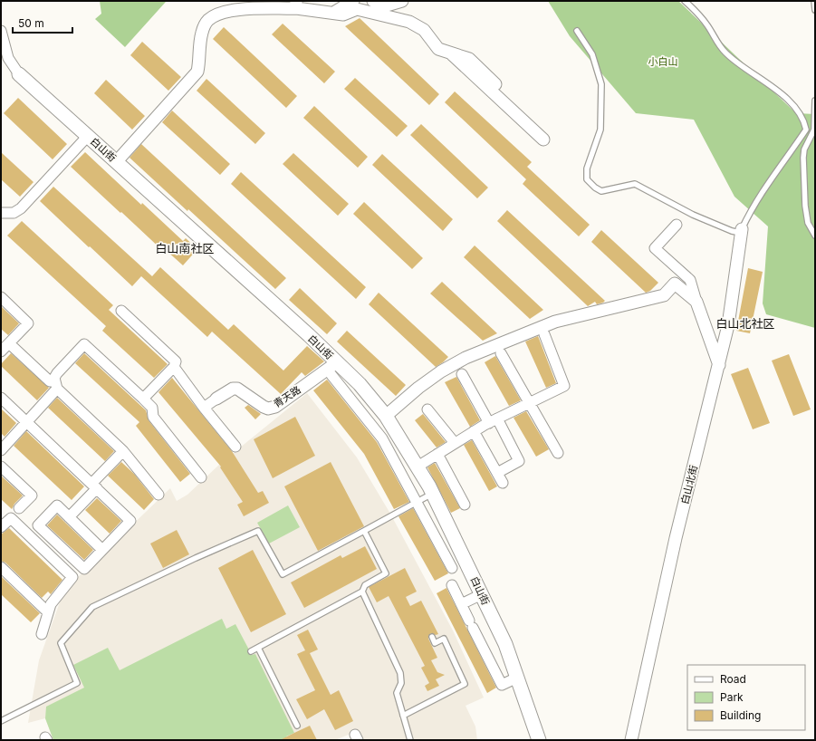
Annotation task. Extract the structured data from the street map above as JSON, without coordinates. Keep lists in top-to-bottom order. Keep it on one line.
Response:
{"streets":{"main road":["白山街"],"street":["青天路","白山北街"]},"crossings":[["白山街","青天路"]],"districts":["白山南社区","白山北社区"],"parks":["小白山"],"legend":["Road","Park","Building"],"scale_bar":"50 m"}
